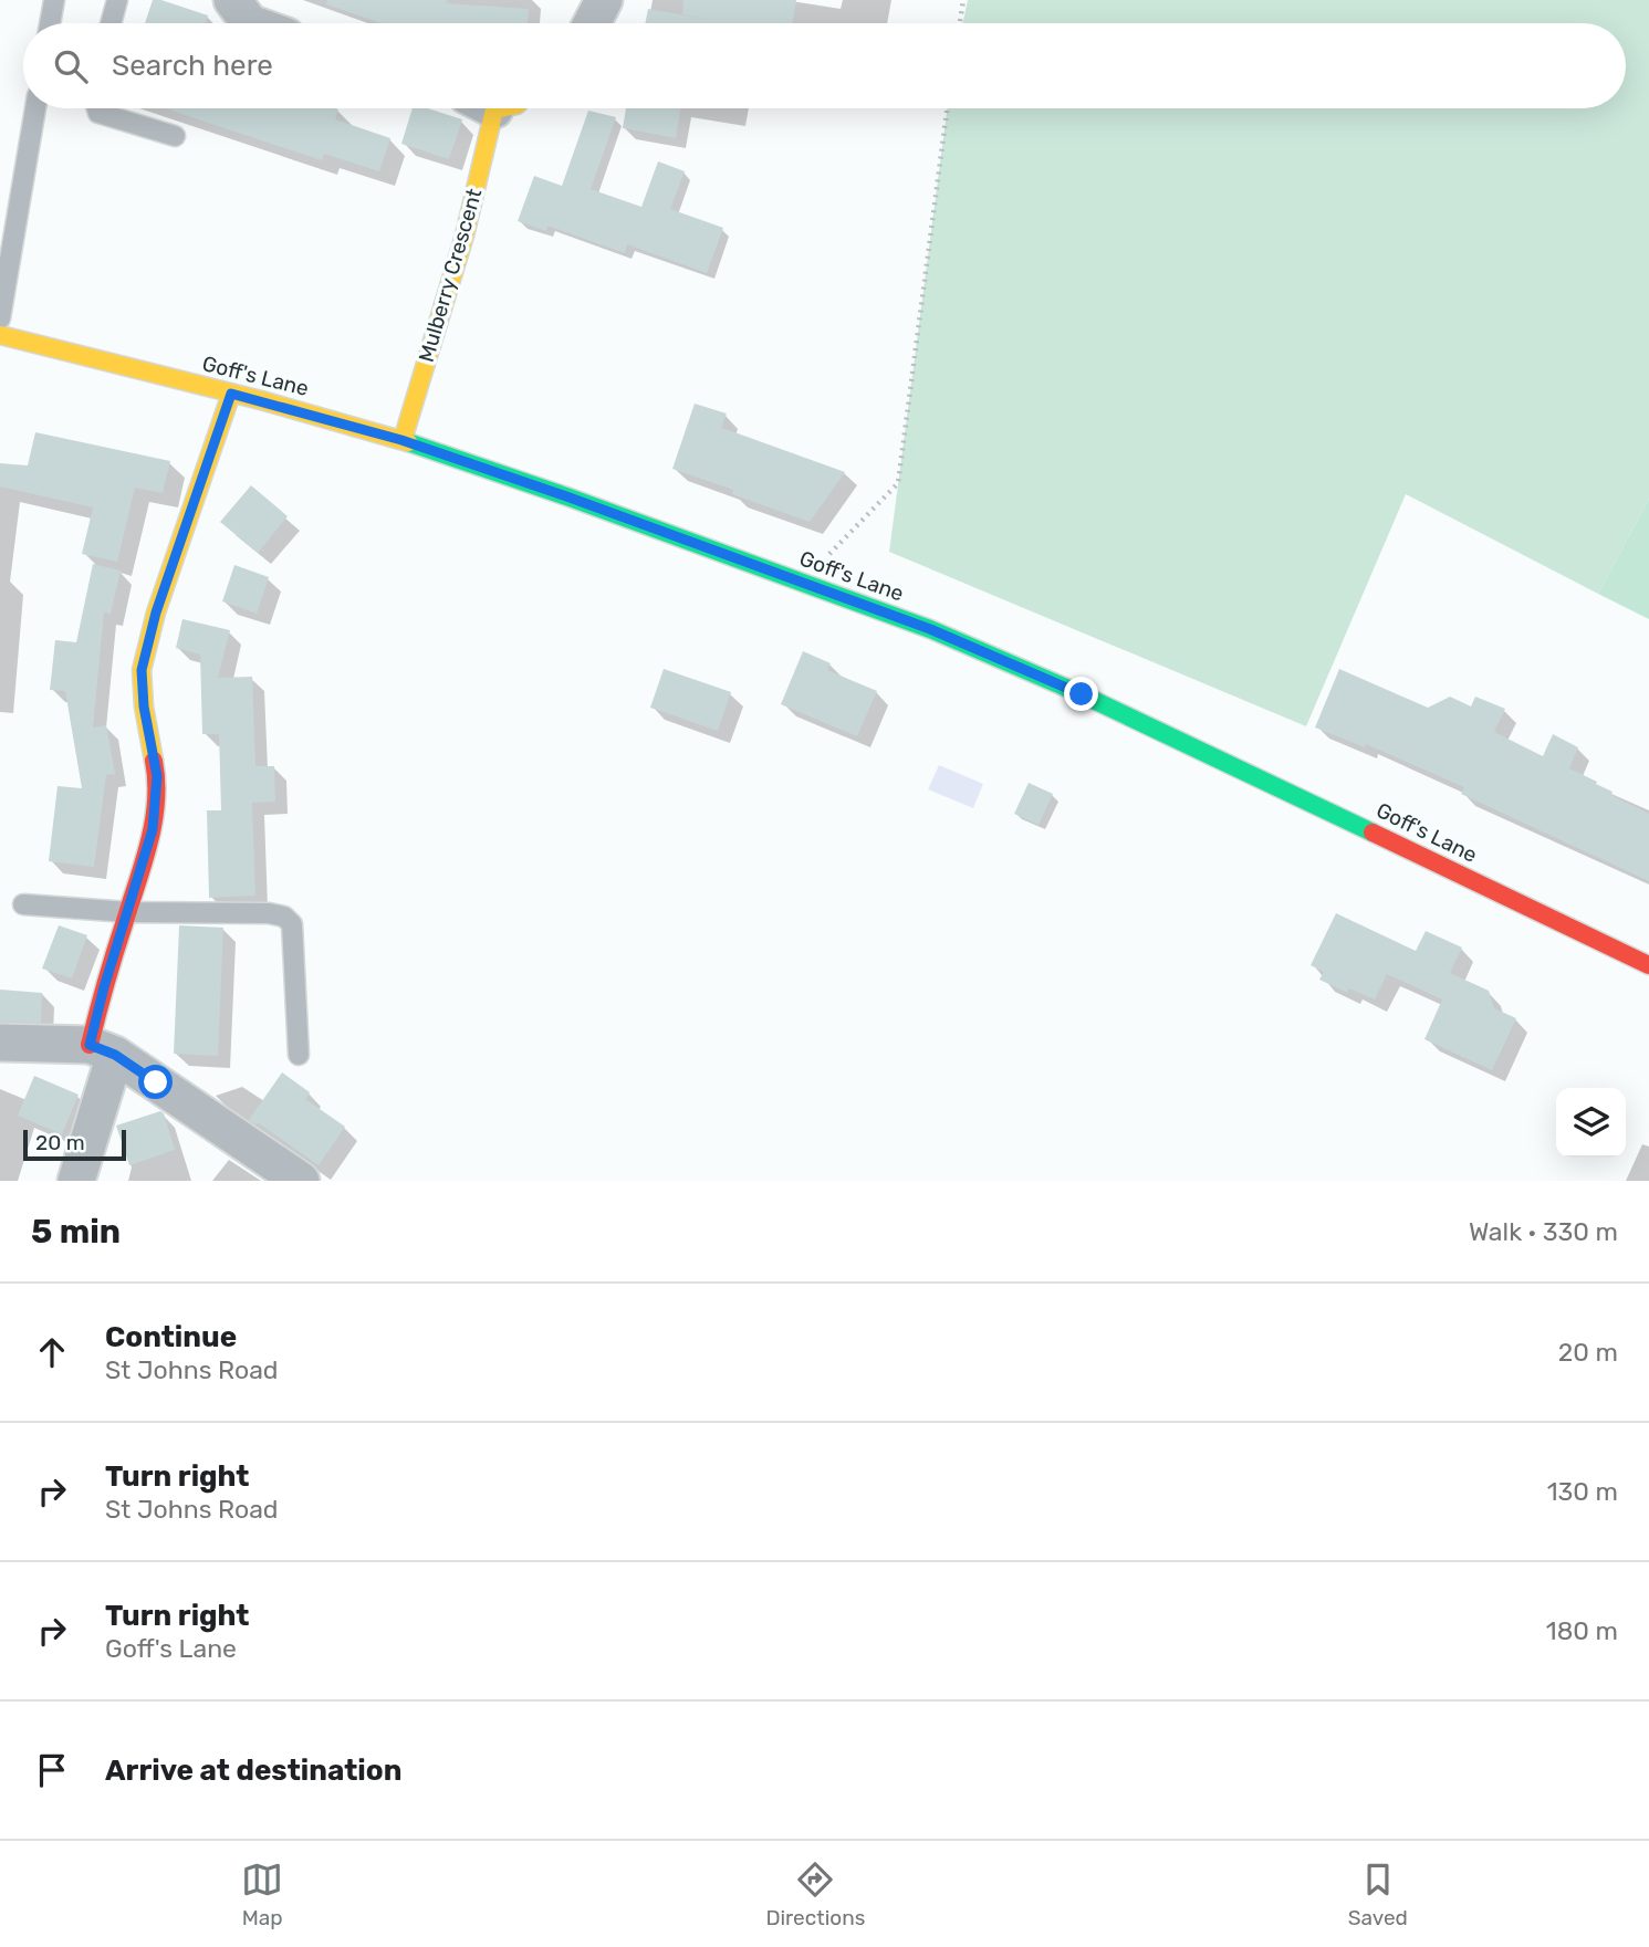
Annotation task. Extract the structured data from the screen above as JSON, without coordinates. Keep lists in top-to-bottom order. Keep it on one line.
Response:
{"streets":{"main road":["Mulberry Crescent","Goff's Lane"]},"crossings":[["Mulberry Crescent","Goff's Lane"]],"scale_bar":"20 m","page":{"search":"Search here","scale":"20 m","heading":["5 min","Walk · 330 m"],"list":[["Continue","St Johns Road","20 m"],["Turn right","St Johns Road","130 m"],["Turn right","Goff's Lane","180 m"],"Arrive at destination"],"nav":["Map","Directions","Saved"]}}
